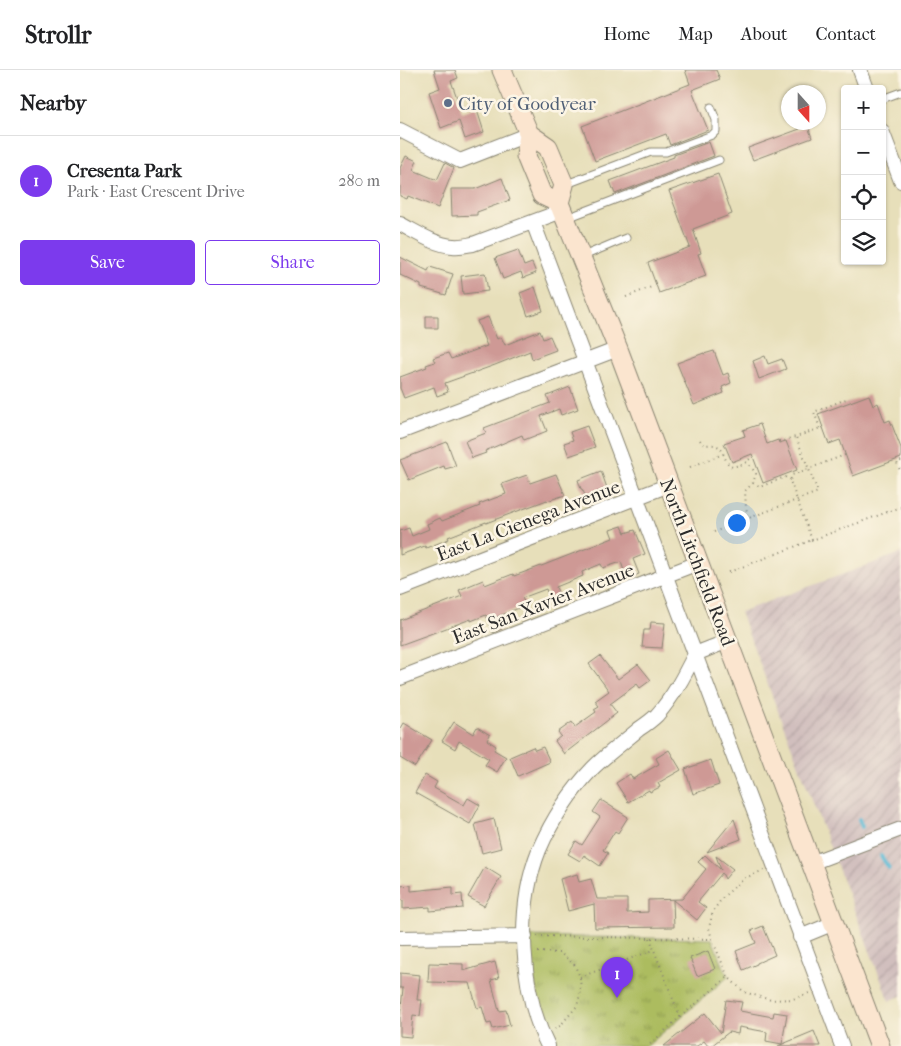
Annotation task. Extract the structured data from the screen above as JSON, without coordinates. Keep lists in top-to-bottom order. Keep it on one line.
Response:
{"streets":{"main road":["North Litchfield Road"],"street":["East La Cienega Avenue","East San Xavier Avenue"]},"crossings":[["East La Cienega Avenue","North Litchfield Road"],["North Litchfield Road","East San Xavier Avenue"]],"places":["City of Goodyear"],"north":"bottom","page":{"header":"Strollr","nav":["Home","Map","About","Contact"],"heading":"Nearby","map_buttons":["+","−"],"list":[{"mark":"1","name":"Cresenta Park","note":"Park · East Crescent Drive","value":"280 m"}],"buttons":["Save","Share"],"pins":"1"}}
